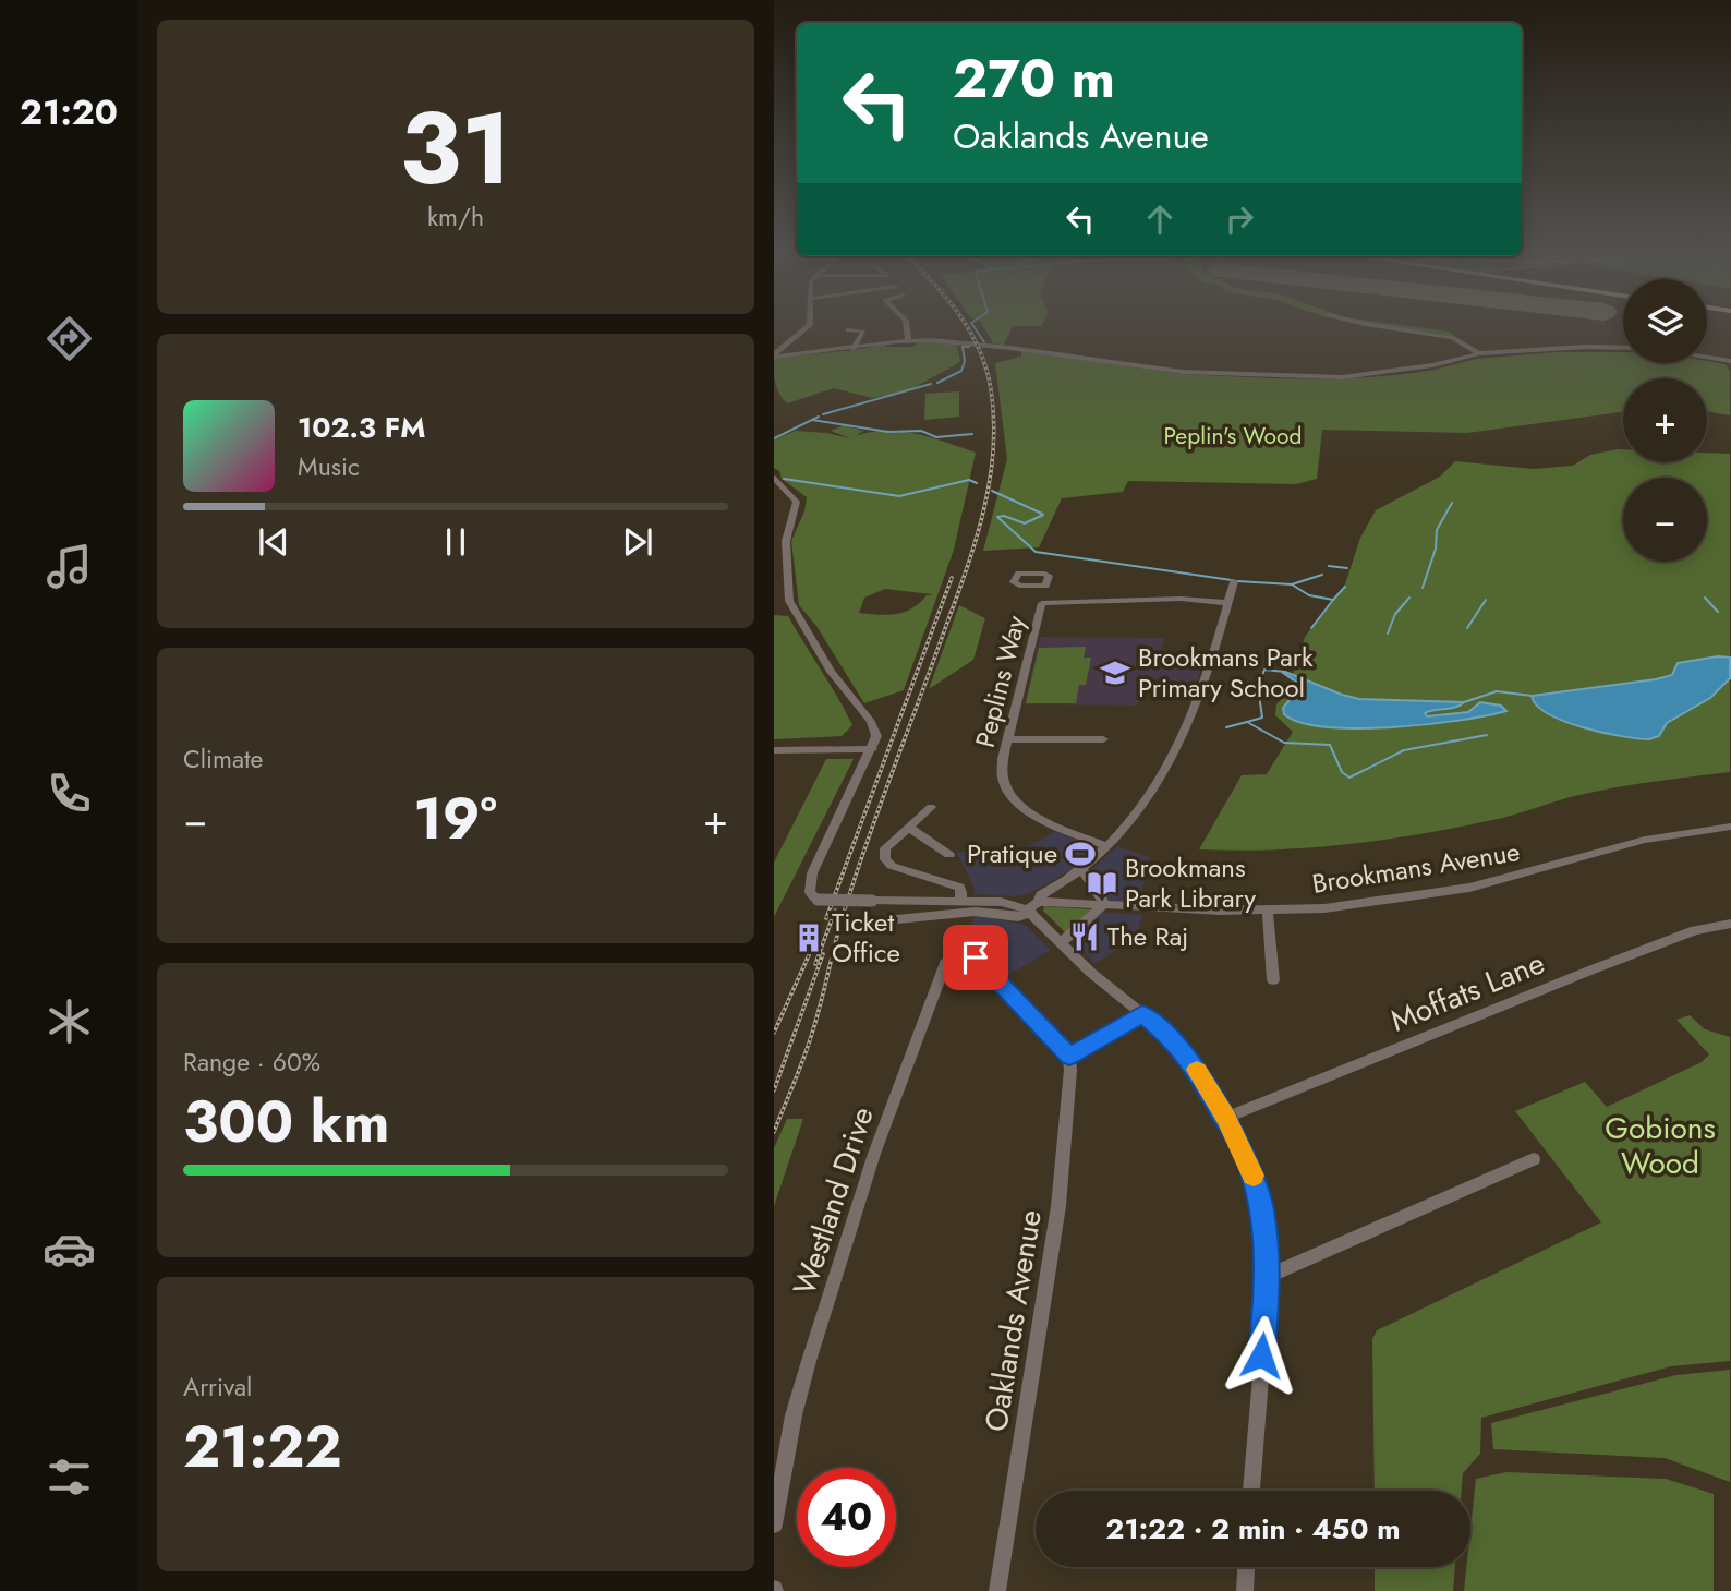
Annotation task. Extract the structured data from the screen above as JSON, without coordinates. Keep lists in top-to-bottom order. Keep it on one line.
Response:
{"streets":{"street":["Peplins Way","Brookmans Avenue","Moffats Lane","Westland Drive","Oaklands Avenue"]},"crossings":[["Westland Drive","Oaklands Avenue"]],"parks":["Peplin's Wood","Gobions Wood"],"places":{"school or university":["Brookmans Park Primary School"],"sports":["Pratique"],"library":["Brookmans Park Library"],"restaurant":["The Raj"],"building":["Ticket Office"]},"page":{"tabs":"21:20","tile":[["31","km/h"],"Climate",["Range · 60%","300 km"],["Arrival","21:22"]],"turn":["270 m","Oaklands Avenue"],"map_buttons":["+","−"],"song":["102.3 FM","Music"],"heat":["−","19°","+"],"limit":"40","trip":"21:22 · 2 min · 450 m"}}
